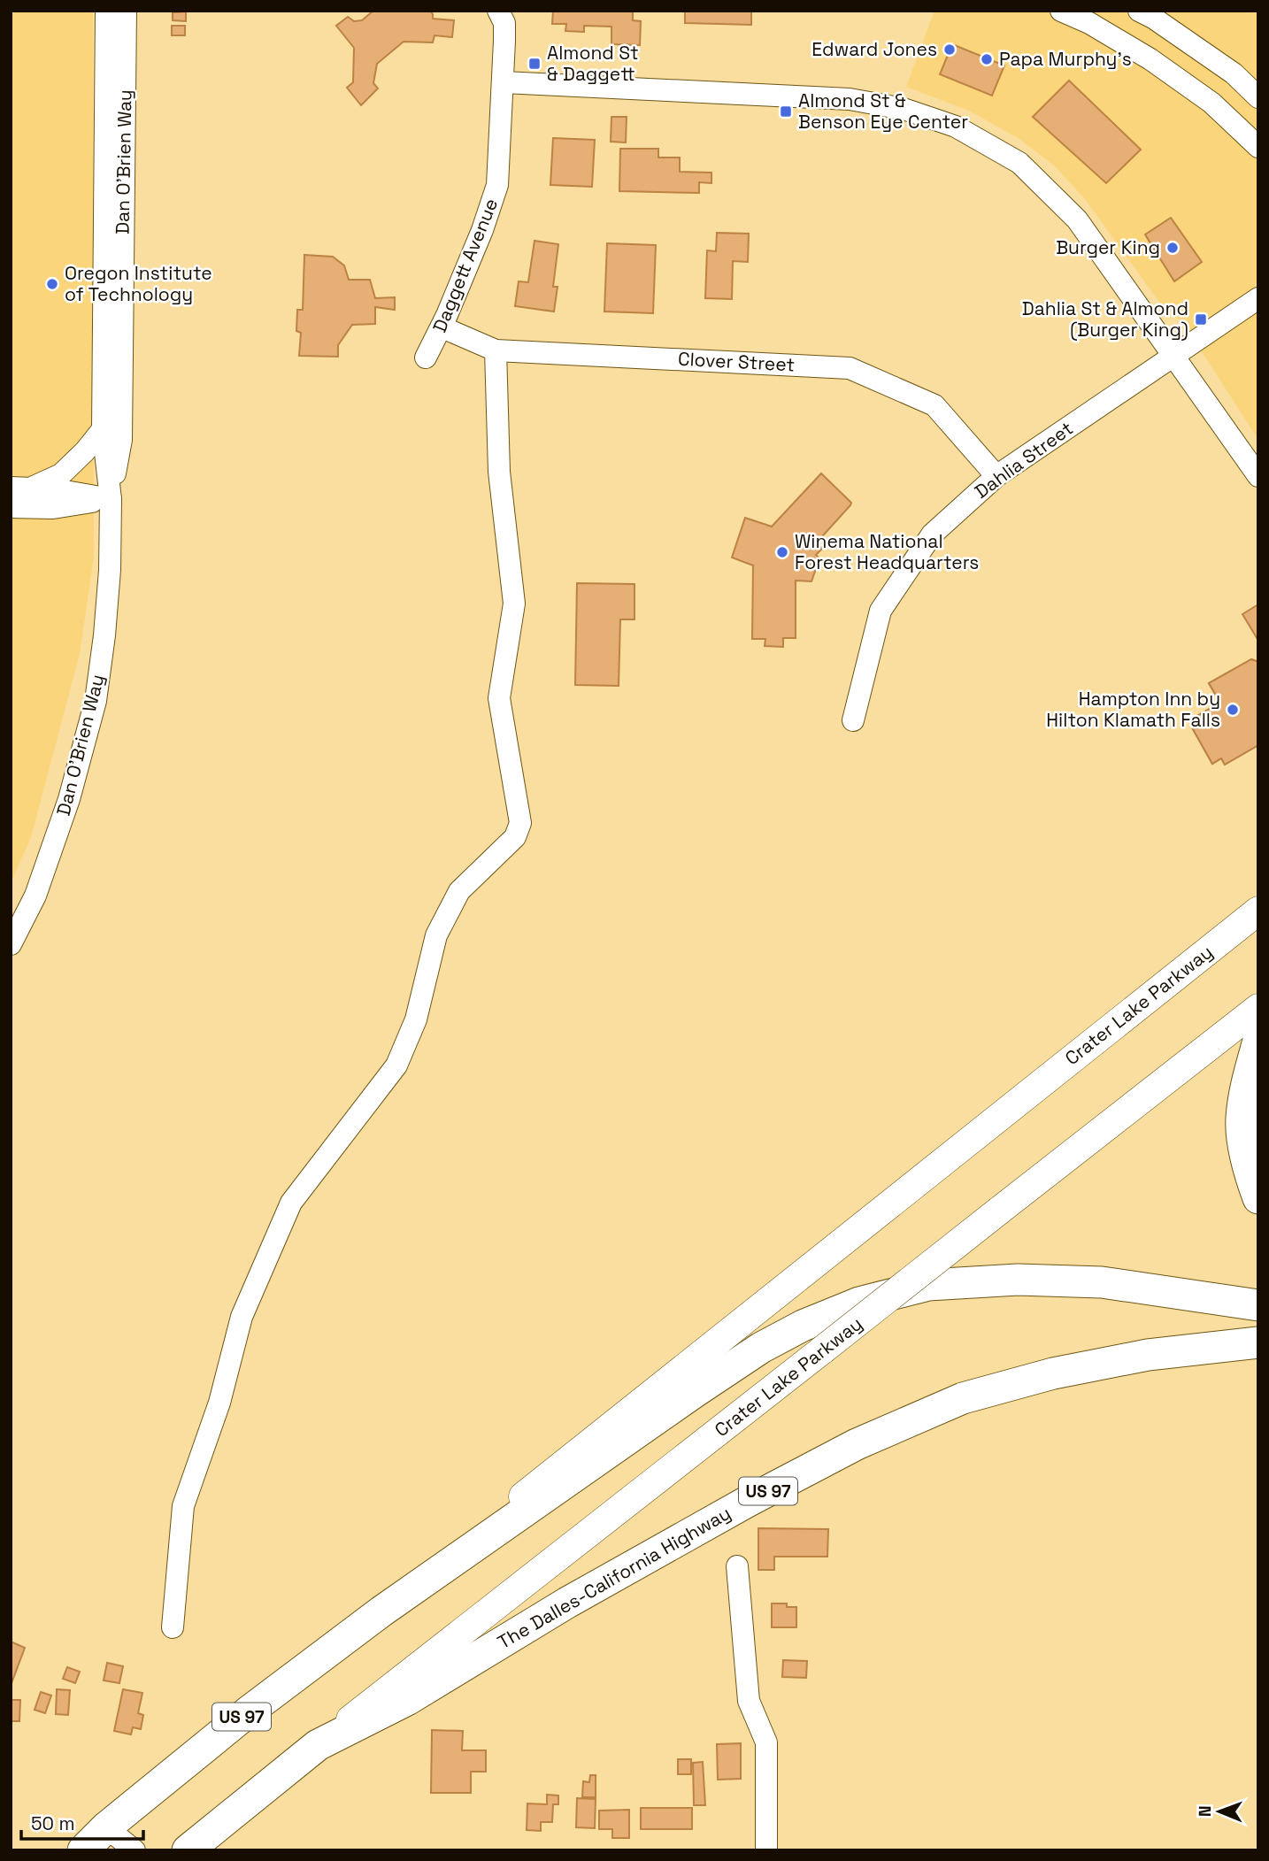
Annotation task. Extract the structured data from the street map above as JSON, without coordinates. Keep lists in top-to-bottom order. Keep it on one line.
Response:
{"streets":{"highway":["US 97","The Dalles-California Highway"],"main road":["Crater Lake Parkway"],"street":["Dan O'Brien Way","Daggett Avenue","Clover Street","Dahlia Street"]},"crossings":[["Daggett Avenue","Clover Street"],["Clover Street","Dahlia Street"],["Crater Lake Parkway","US 97"],["Crater Lake Parkway","The Dalles-California Highway"]],"places":{"other":["Edward Jones","Papa Murphy's","Burger King","Oregon Institute of Technology","Winema National Forest Headquarters","Hampton Inn by Hilton Klamath Falls"],"transit":["Almond St & Daggett","Almond St & Benson Eye Center","Dahlia St & Almond (Burger King)"]},"scale_bar":"50 m","north":"left"}
